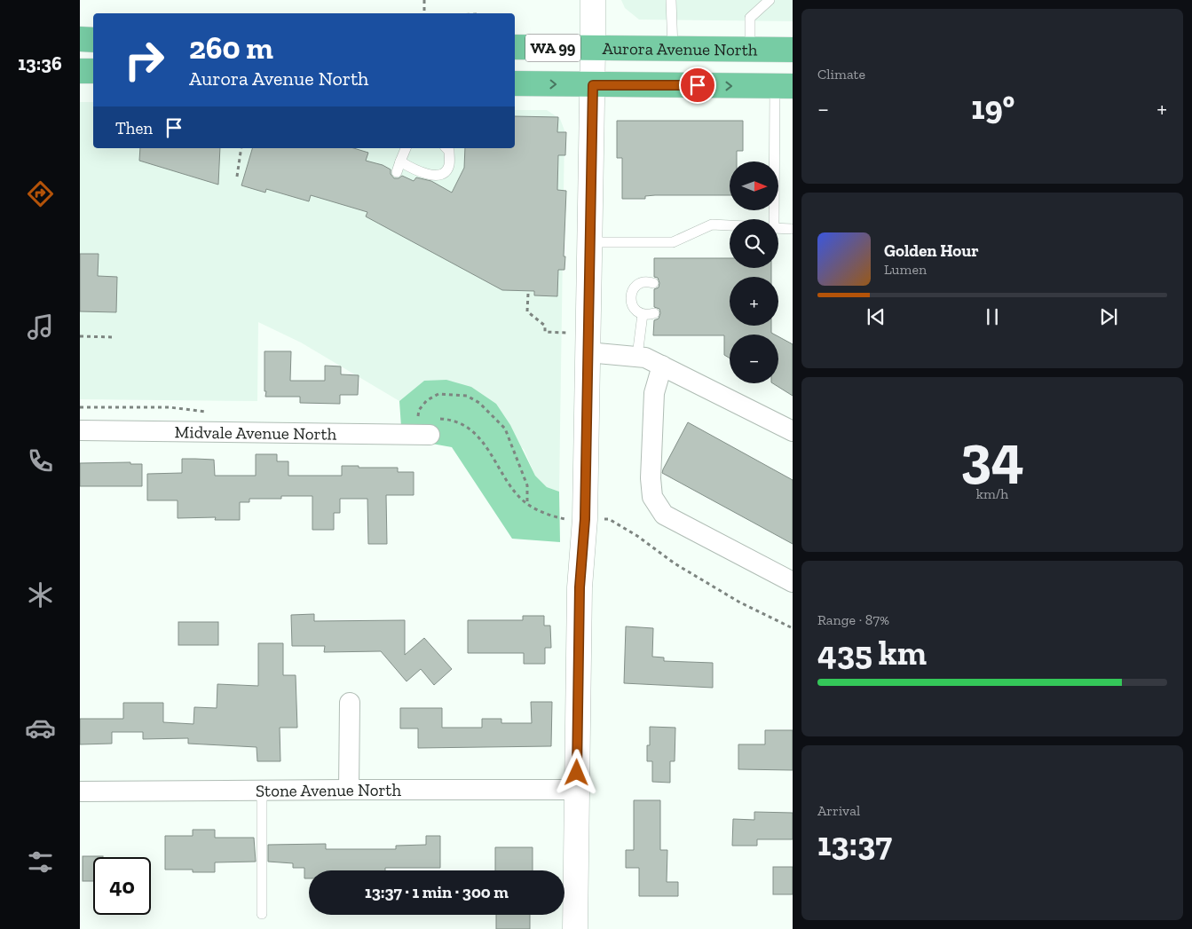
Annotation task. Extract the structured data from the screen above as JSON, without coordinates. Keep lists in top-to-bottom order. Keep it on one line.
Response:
{"streets":{"highway":["WA 99","Aurora Avenue North"],"street":["Midvale Avenue North","Stone Avenue North"]},"north":"right","page":{"tabs":"13:36","tile":["Climate",["34","km/h"],["Range · 87%","435 km"],["Arrival","13:37"]],"turn":["260 m","Aurora Avenue North"],"heat":["−","19°","+"],"then":"Then","map_buttons":["+","−"],"song":["Golden Hour","Lumen"],"limit":"40","trip":"13:37 · 1 min · 300 m"}}
